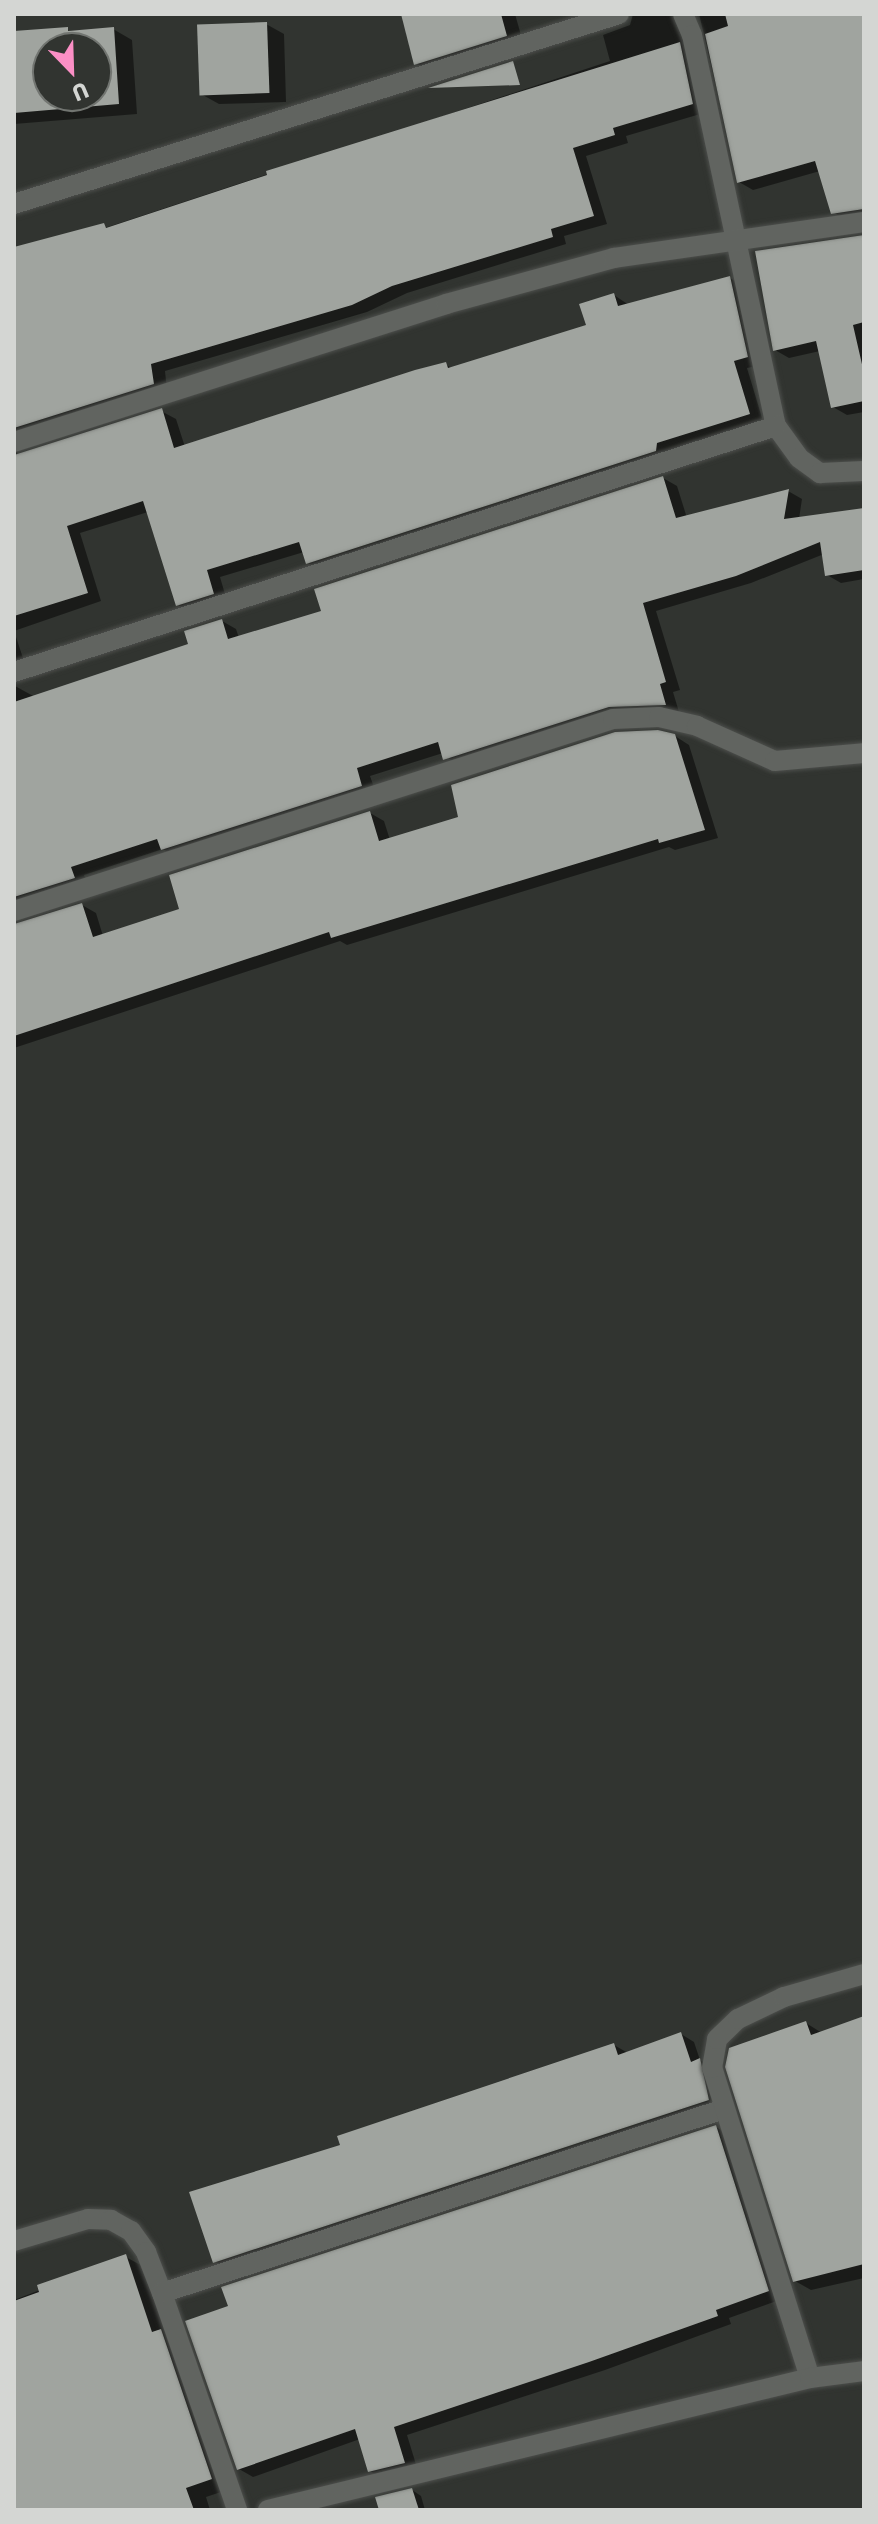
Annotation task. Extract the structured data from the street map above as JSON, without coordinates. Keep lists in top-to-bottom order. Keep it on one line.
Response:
{"north":"bottom right"}
